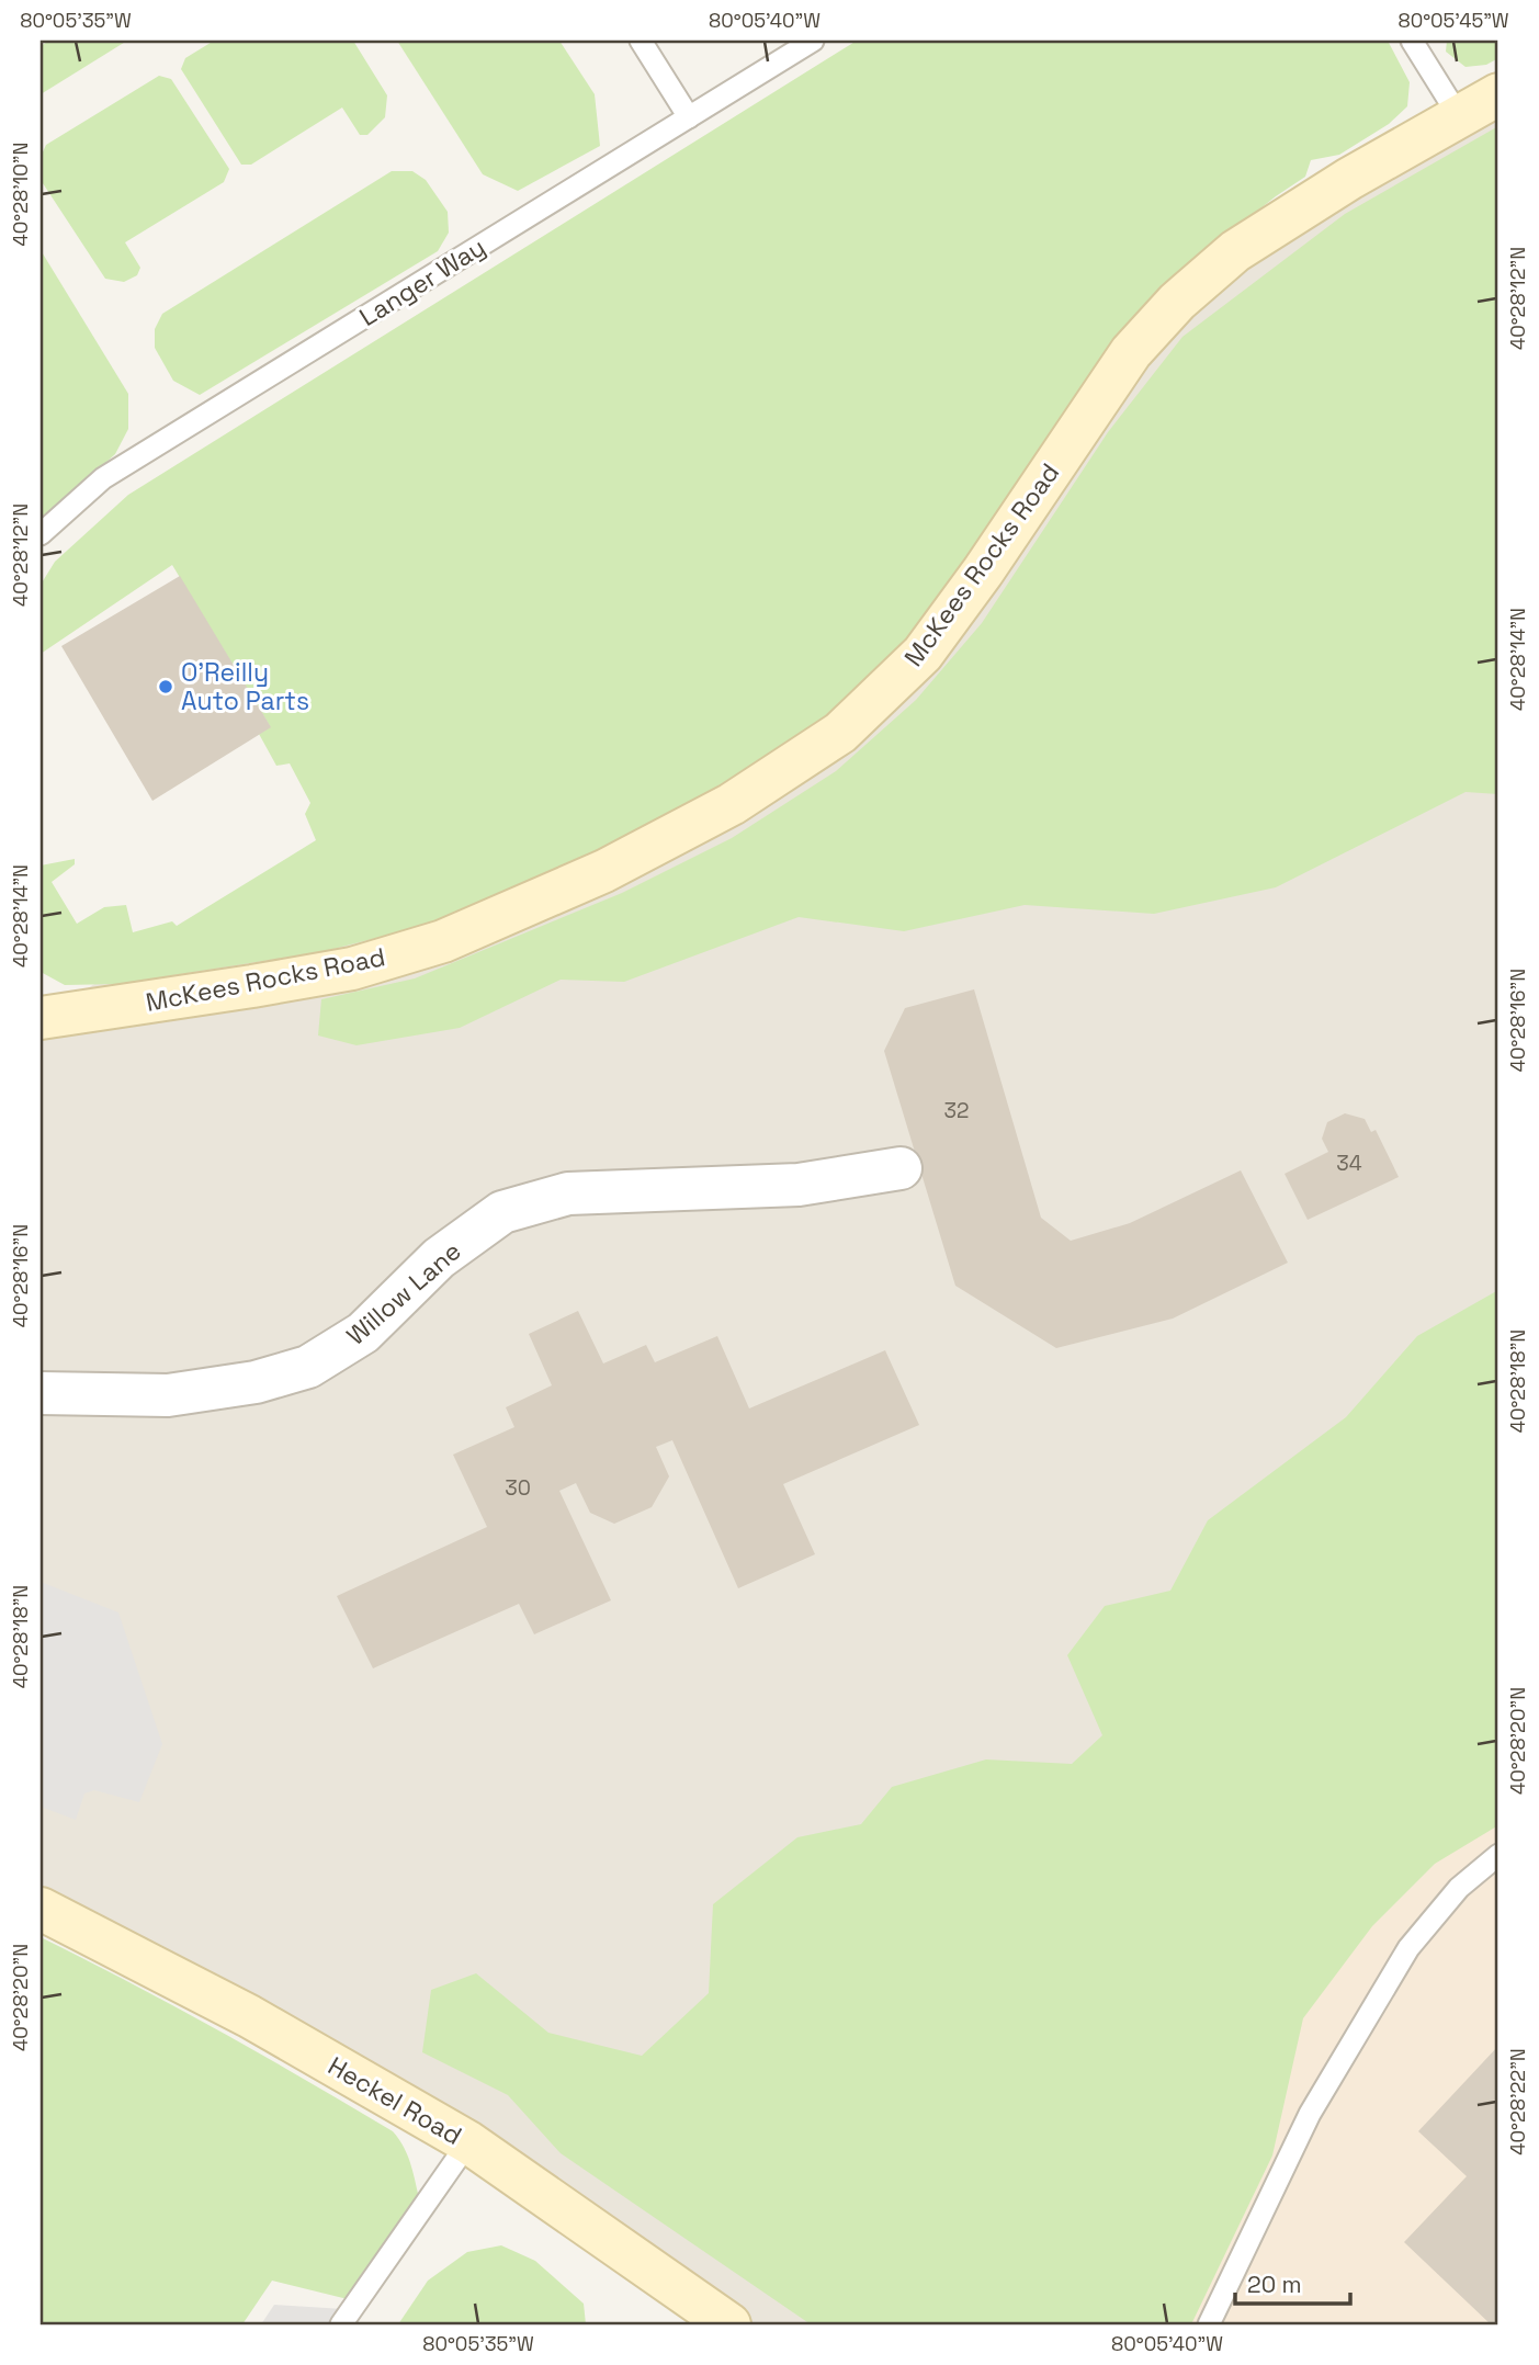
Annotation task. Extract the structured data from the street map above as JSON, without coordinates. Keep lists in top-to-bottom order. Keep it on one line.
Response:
{"streets":{"street":["McKees Rocks Road","Willow Lane","Heckel Road"],"lane":["Langer Way"]},"places":["O'Reilly Auto Parts"],"house_numbers":["32","34","30"],"scale_bar":"20 m","coordinates":["80°05'35\"W","80°05'40\"W","80°05'45\"W","40°28'10\"N","40°28'12\"N","40°28'14\"N","40°28'16\"N","40°28'18\"N","40°28'20\"N","40°28'22\"N"]}
